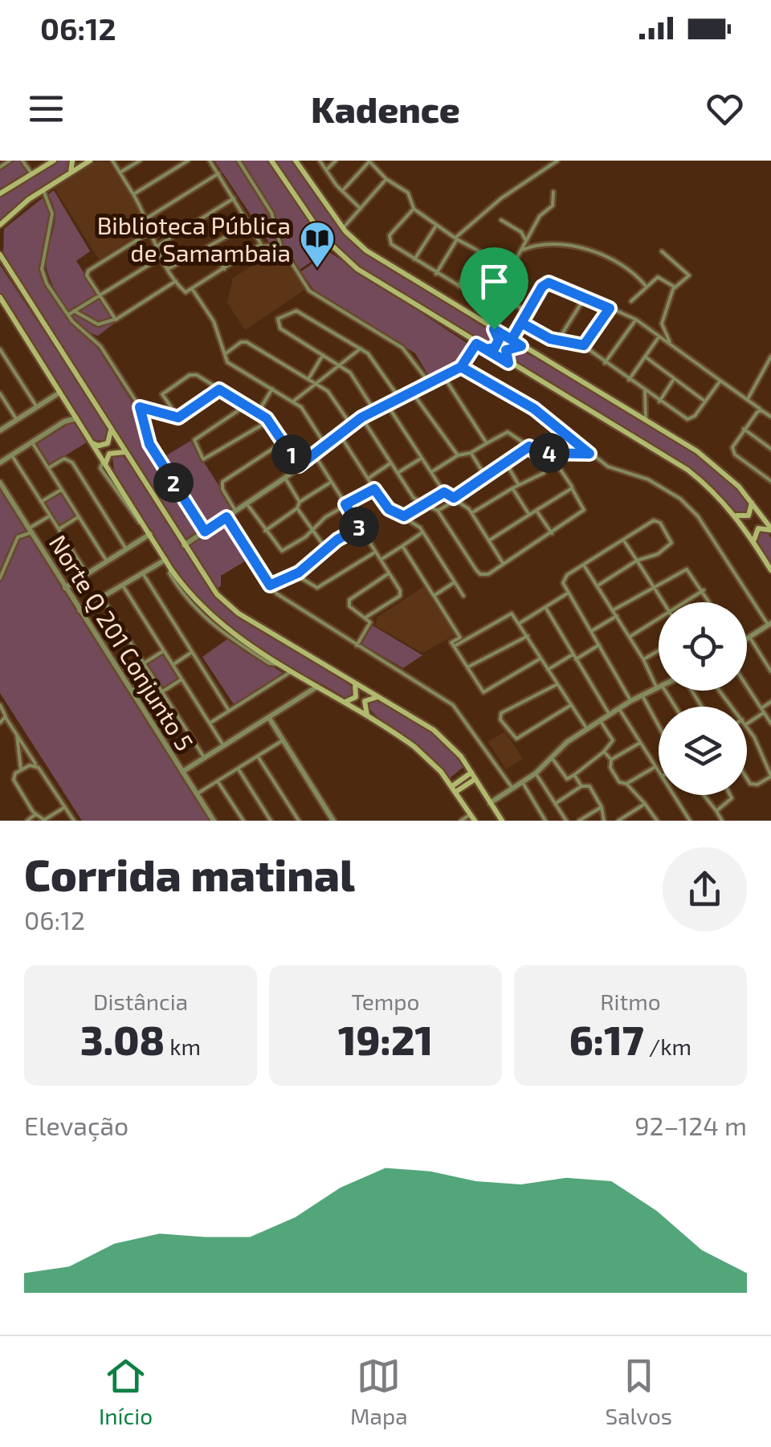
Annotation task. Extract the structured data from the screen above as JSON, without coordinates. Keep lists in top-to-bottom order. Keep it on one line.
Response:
{"streets":{"street":["Norte Q 201 Conjunto 5"]},"places":{"library":["Biblioteca Pública de Samambaia"]},"page":{"status":"06:12","header":"Kadence","pins":["4","1","2","3"],"heading":["Corrida matinal","06:12"],"stats":[["Distância","3.08 km"],["Tempo","19:21"],["Ritmo","6:17 /km"]],"chart":["Elevação","92–124 m"],"tabs":["Início","Mapa","Salvos"]}}
